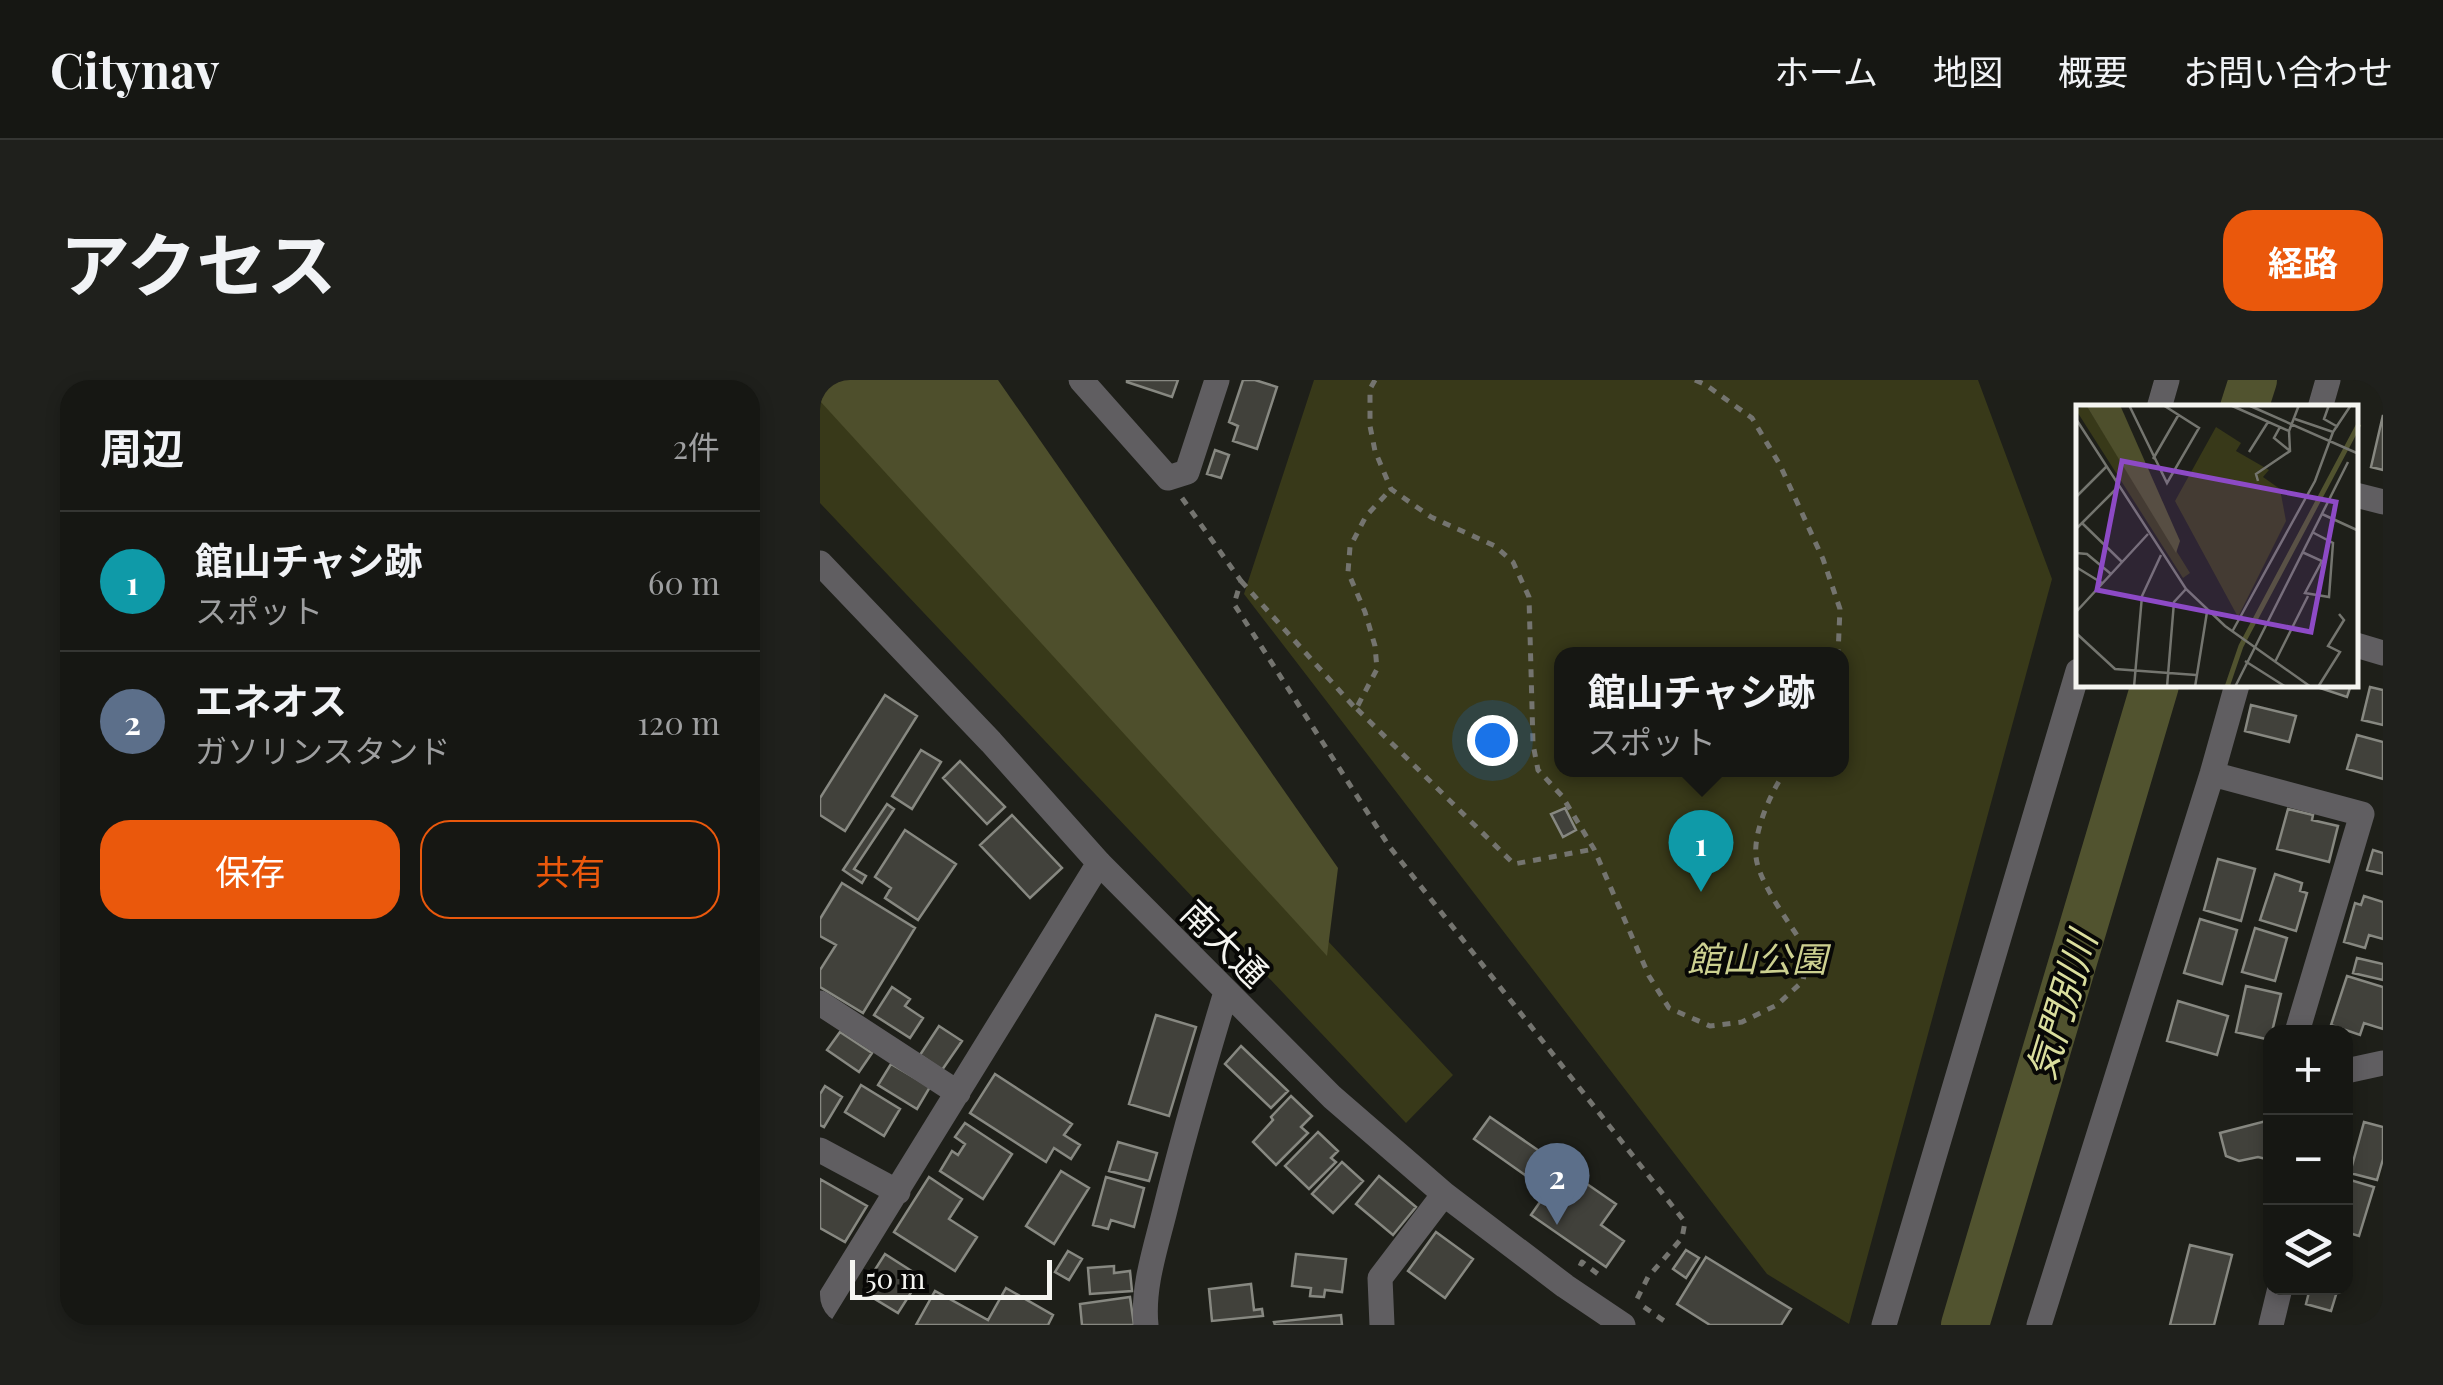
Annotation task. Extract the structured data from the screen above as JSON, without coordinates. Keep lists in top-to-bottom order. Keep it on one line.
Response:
{"streets":{"street":["南大通"]},"water":["気門別川"],"parks":["館山公園"],"scale_bar":"50 m","page":{"header":"Citynav","nav":["ホーム","地図","概要","お問い合わせ"],"title":"アクセス","buttons":["経路",["保存","共有"]],"heading":["周辺","2件"],"list":[{"mark":"1","name":"館山チャシ跡","note":"スポット","value":"60 m"},{"mark":"2","name":"エネオス","note":"ガソリンスタンド","value":"120 m"}],"popup":["館山チャシ跡","スポット"],"pins":["1","2"],"map_buttons":["+","−"],"scale":"50 m"}}
